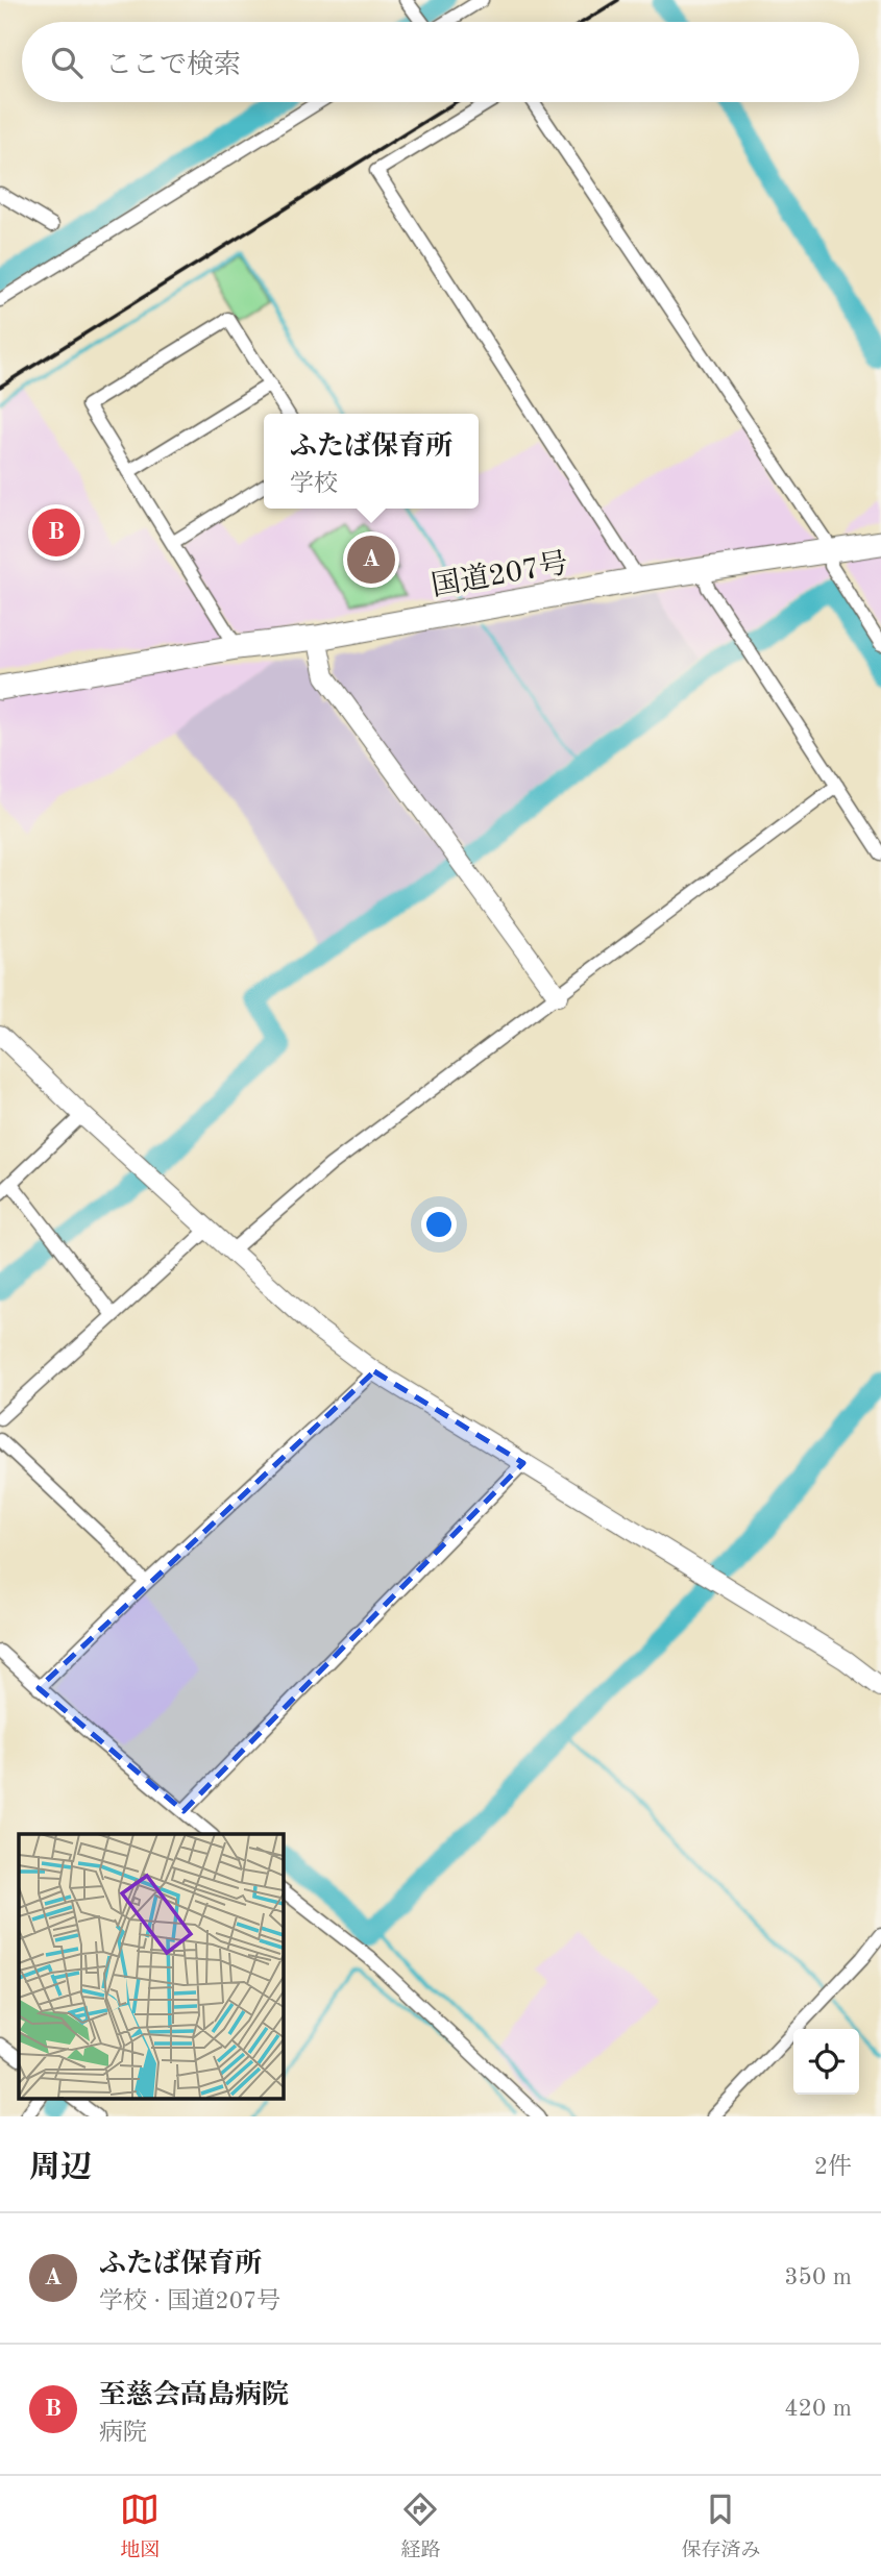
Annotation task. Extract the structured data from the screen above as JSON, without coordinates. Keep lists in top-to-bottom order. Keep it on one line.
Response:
{"streets":{"highway":["国道207号"]},"page":{"search":"ここで検索","popup":["ふたば保育所","学校"],"pins":["B","A"],"heading":["周辺","2件"],"list":[{"mark":"A","name":"ふたば保育所","note":"学校 · 国道207号","value":"350 m"},{"mark":"B","name":"至慈会高島病院","note":"病院","value":"420 m"}],"nav":["地図","経路","保存済み"]}}
